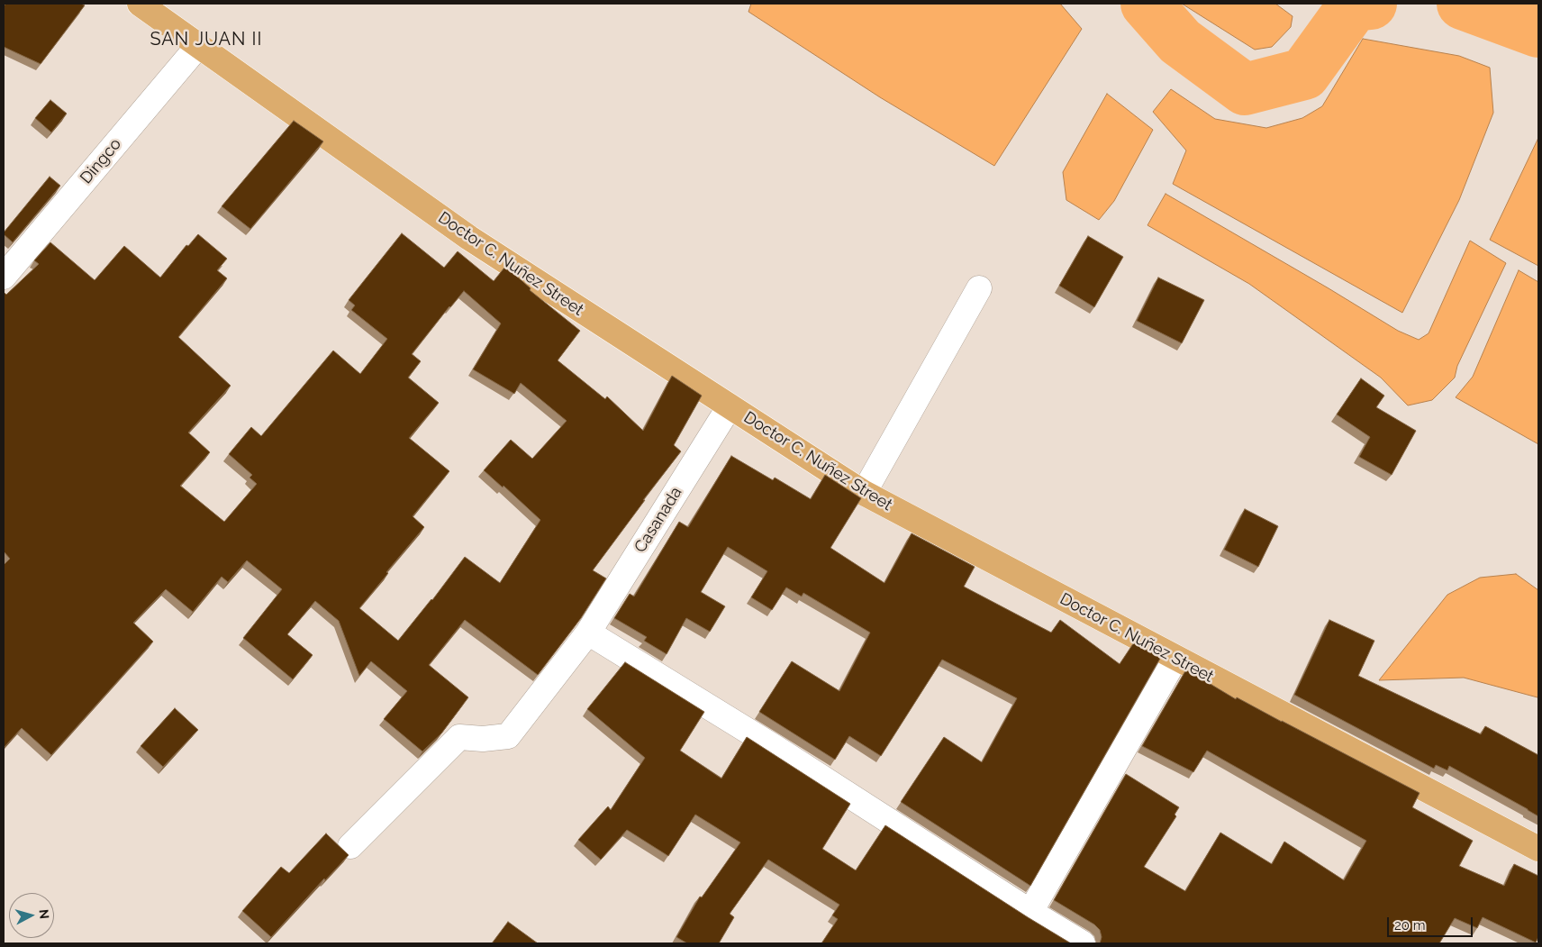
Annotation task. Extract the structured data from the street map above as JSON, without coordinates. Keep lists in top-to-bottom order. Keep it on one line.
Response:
{"streets":{"main road":["Doctor C. Nuñez Street"],"street":["Dingco","Casanada"]},"crossings":[["Dingco","Doctor C. Nuñez Street"],["Doctor C. Nuñez Street","Casanada"]],"districts":["SAN JUAN II"],"scale_bar":"20 m","north":"right"}
